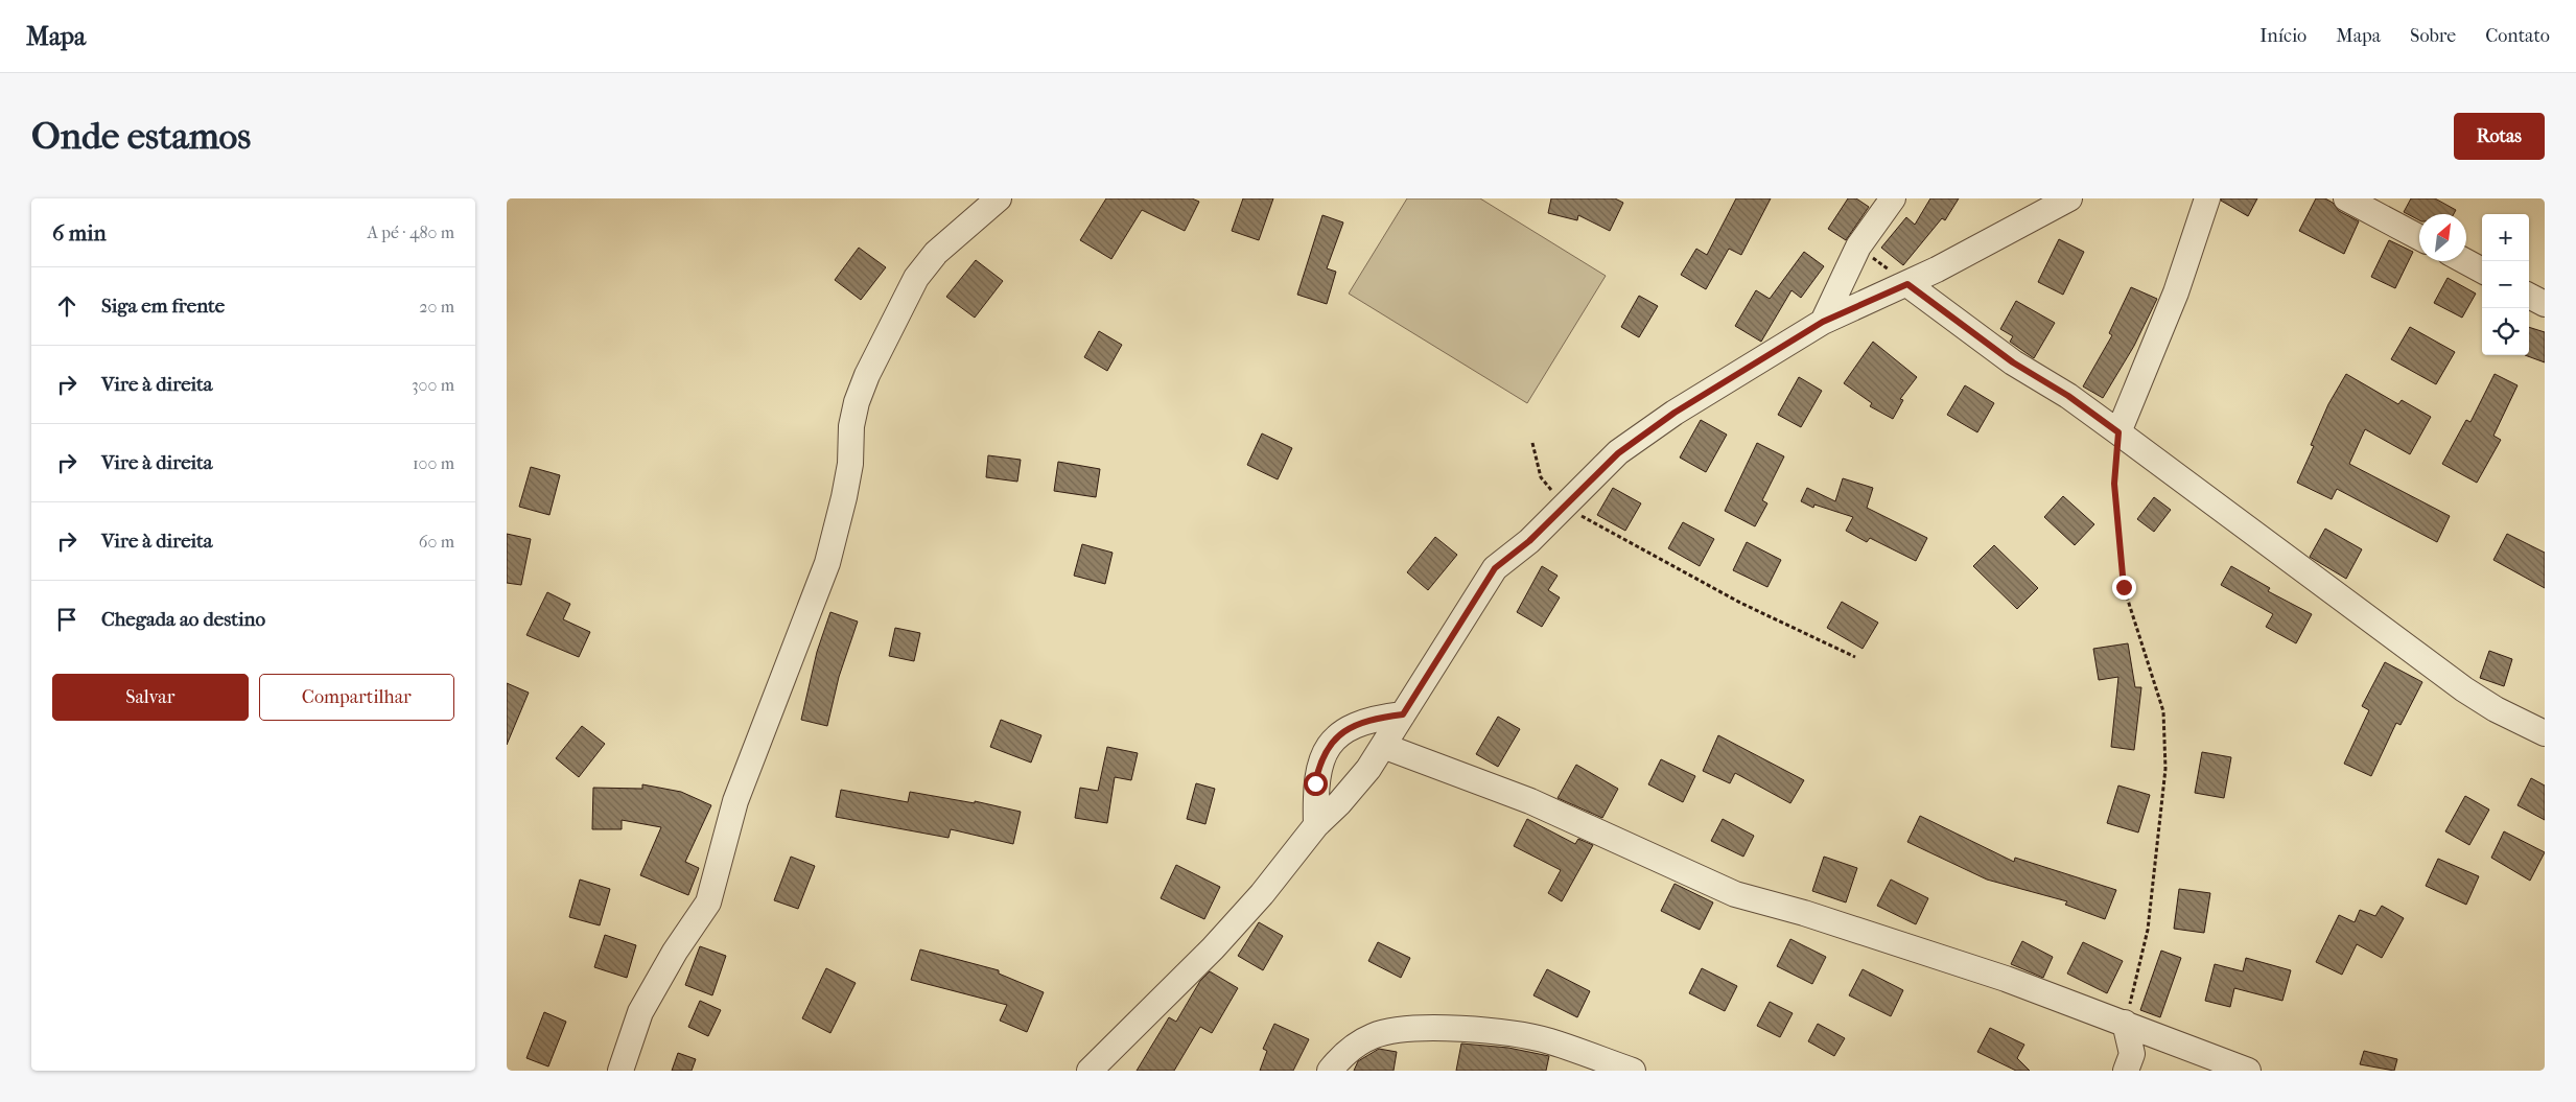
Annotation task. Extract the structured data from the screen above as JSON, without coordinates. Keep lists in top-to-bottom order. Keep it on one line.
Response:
{"north":"top right","page":{"header":"Mapa","nav":["Início","Mapa","Sobre","Contato"],"buttons":["Rotas",["Salvar","Compartilhar"]],"title":"Onde estamos","heading":["6 min","A pé · 480 m"],"map_buttons":["+","−"],"list":[["Siga em frente","20 m"],["Vire à direita","300 m"],["Vire à direita","100 m"],["Vire à direita","60 m"],"Chegada ao destino"]}}
